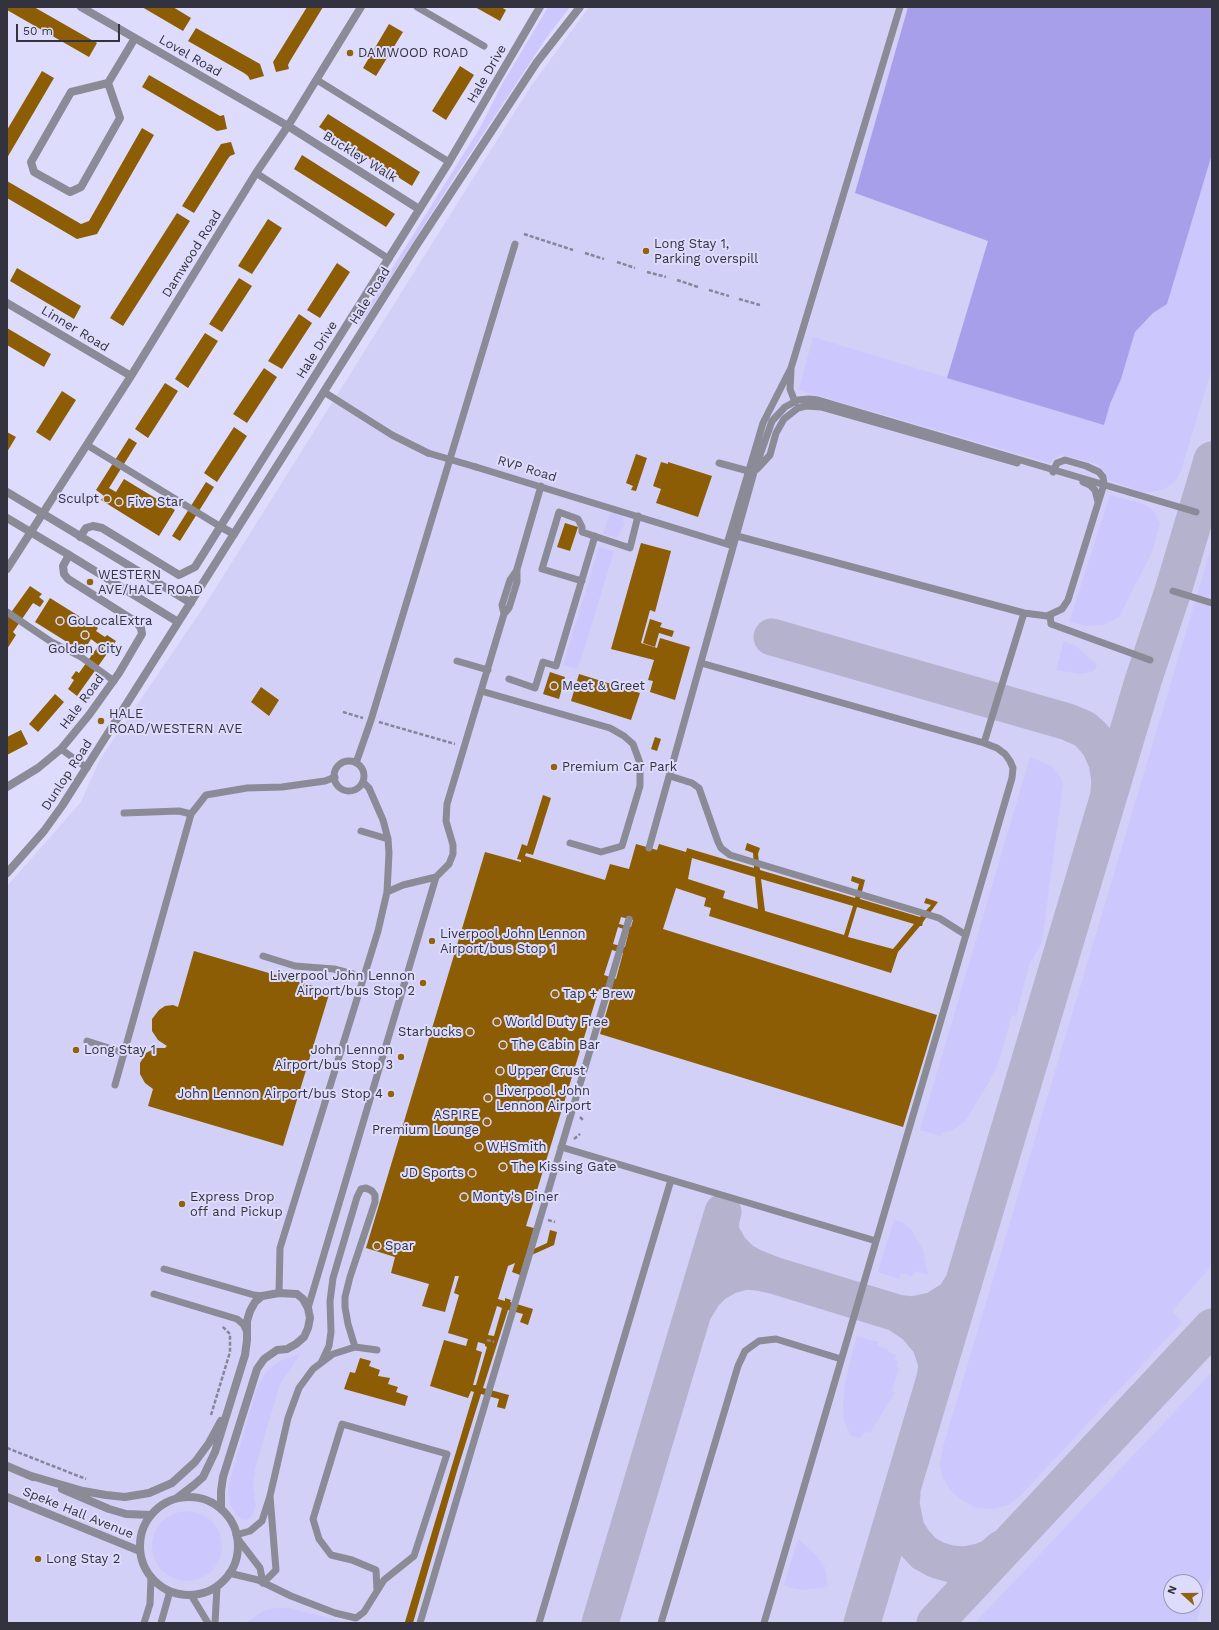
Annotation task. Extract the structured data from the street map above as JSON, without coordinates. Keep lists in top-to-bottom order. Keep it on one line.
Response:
{"streets":{"street":["Lovel Road","Hale Drive","Buckley Walk","Damwood Road","Hale Road","Linner Road","Dunlop Road","Speke Hall Avenue"],"lane":["RVP Road"]},"crossings":[["Lovel Road","Buckley Walk"],["Lovel Road","Damwood Road"],["Hale Drive","Buckley Walk"],["Buckley Walk","Damwood Road"],["Damwood Road","Linner Road"],["Hale Road","RVP Road"],["Hale Road","Dunlop Road"]],"places":["DAMWOOD ROAD","Long Stay 1, Parking overspill","Sculpt","Five Star","WESTERN AVE/HALE ROAD","GoLocalExtra","Golden City","Meet & Greet","HALE ROAD/WESTERN AVE","Premium Car Park","Liverpool John Lennon Airport/bus Stop 1","Liverpool John Lennon Airport/bus Stop 2","Tap + Brew","World Duty Free","Starbucks","The Cabin Bar","Long Stay 1","John Lennon Airport/bus Stop 3","Upper Crust","John Lennon Airport/bus Stop 4","Liverpool John Lennon Airport","ASPIRE Premium Lounge","WHSmith","The Kissing Gate","JD Sports","Monty's Diner","Express Drop off and Pickup","Spar","Long Stay 2"],"scale_bar":"50 m","north":"left"}
